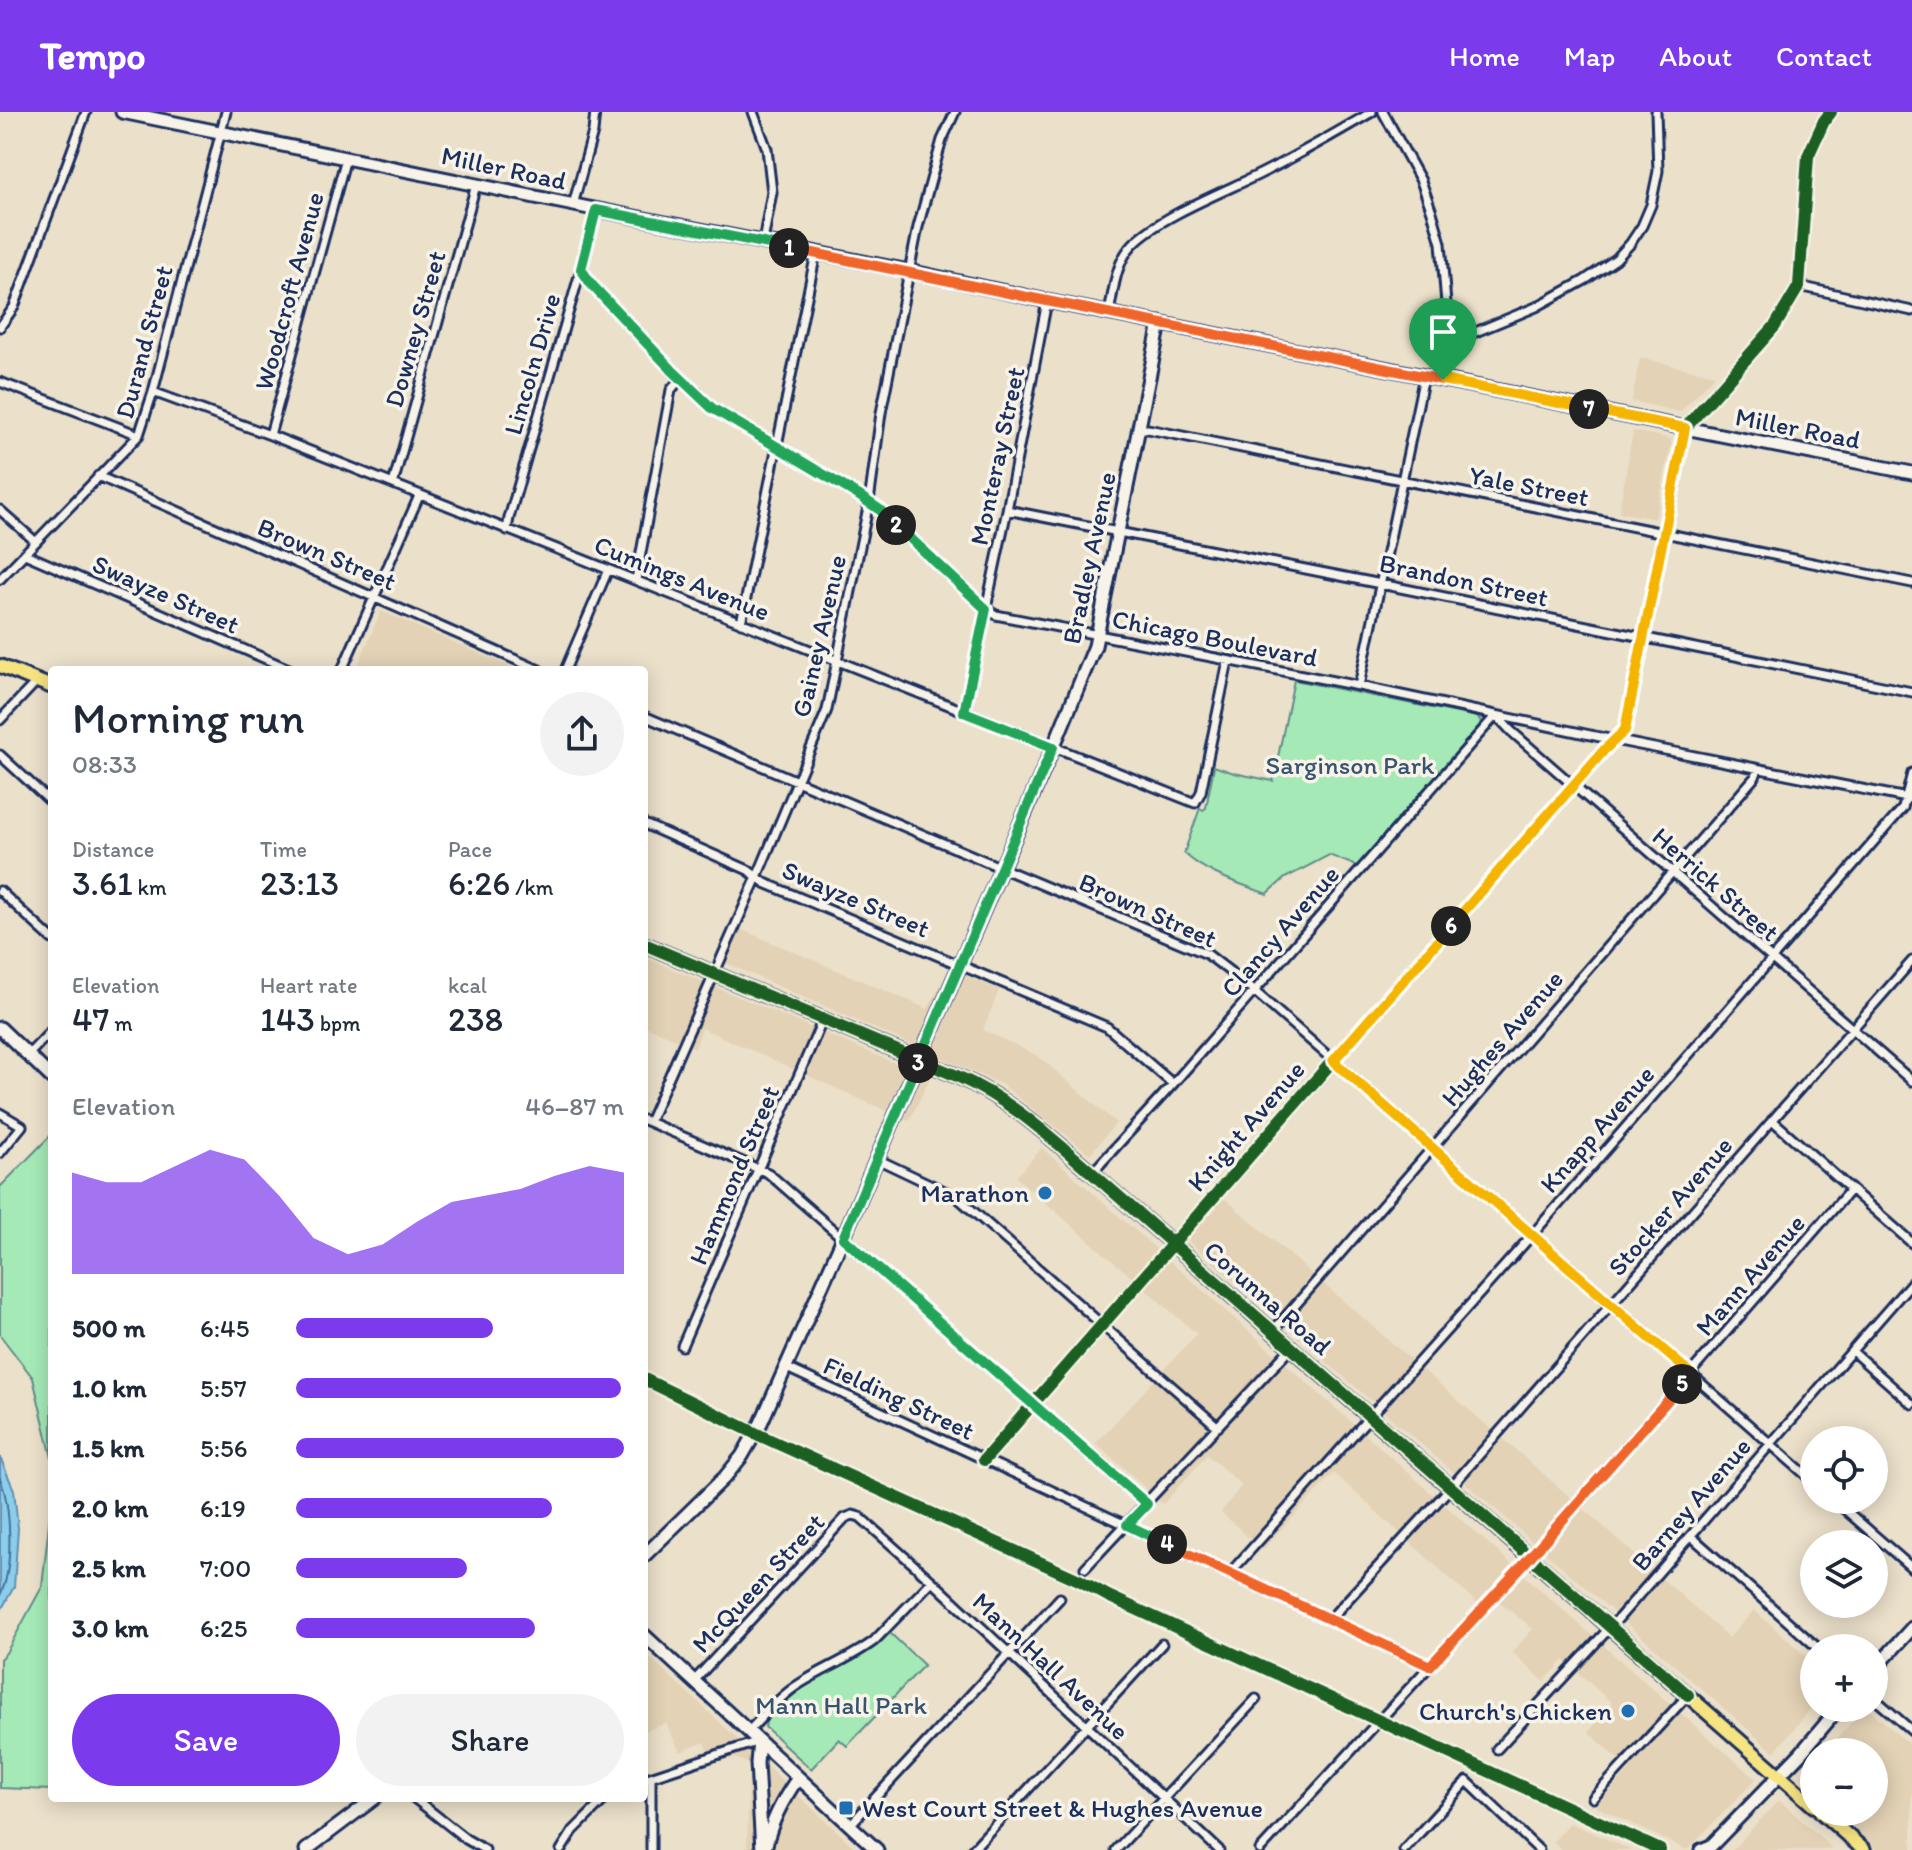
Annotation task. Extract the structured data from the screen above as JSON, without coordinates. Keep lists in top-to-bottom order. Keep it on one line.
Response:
{"streets":{"main road":["Miller Road","Bradley Avenue","Corunna Road"],"street":["Woodcroft Avenue","Downey Street","Durand Street","Lincoln Drive","Monteray Street","Yale Street","Brown Street","Cumings Avenue","Brandon Street","Swayze Street","Gainey Avenue","Chicago Boulevard","Herrick Street","Clancy Avenue","Hughes Avenue","Knight Avenue","Knapp Avenue","Hammond Street","Stocker Avenue","Mann Avenue","Fielding Street","Barney Avenue","McQueen Street","Mann Hall Avenue"]},"crossings":[["Miller Road","Woodcroft Avenue"],["Miller Road","Downey Street"],["Miller Road","Durand Street"],["Miller Road","Lincoln Drive"],["Miller Road","Monteray Street"],["Miller Road","Bradley Avenue"],["Miller Road","Gainey Avenue"],["Miller Road","Knight Avenue"],["Woodcroft Avenue","Cumings Avenue"],["Downey Street","Cumings Avenue"],["Durand Street","Brown Street"],["Durand Street","Cumings Avenue"],["Durand Street","Swayze Street"],["Lincoln Drive","Cumings Avenue"],["Lincoln Drive","Chicago Boulevard"],["Monteray Street","Cumings Avenue"],["Monteray Street","Brandon Street"],["Monteray Street","Chicago Boulevard"],["Yale Street","Bradley Avenue"],["Yale Street","Knight Avenue"],["Brown Street","Bradley Avenue"],["Brown Street","Gainey Avenue"],["Brown Street","Clancy Avenue"],["Brown Street","Hughes Avenue"],["Brown Street","Knight Avenue"],["Brown Street","Knapp Avenue"],["Brown Street","Stocker Avenue"],["Brown Street","Mann Avenue"],["Brown Street","Barney Avenue"],["Bradley Avenue","Cumings Avenue"],["Bradley Avenue","Brandon Street"],["Bradley Avenue","Swayze Street"],["Bradley Avenue","Chicago Boulevard"],["Bradley Avenue","Corunna Road"],["Bradley Avenue","Fielding Street"],["Cumings Avenue","Gainey Avenue"],["Cumings Avenue","Chicago Boulevard"],["Brandon Street","Knight Avenue"],["Swayze Street","Gainey Avenue"],["Swayze Street","Clancy Avenue"],["Gainey Avenue","Chicago Boulevard"],["Gainey Avenue","Corunna Road"],["Chicago Boulevard","Herrick Street"],["Chicago Boulevard","Clancy Avenue"],["Chicago Boulevard","Hughes Avenue"],["Chicago Boulevard","Knight Avenue"],["Chicago Boulevard","Knapp Avenue"],["Herrick Street","Clancy Avenue"],["Herrick Street","Hughes Avenue"],["Herrick Street","Knight Avenue"],["Herrick Street","Knapp Avenue"],["Herrick Street","Stocker Avenue"],["Clancy Avenue","Corunna Road"],["Hughes Avenue","Corunna Road"],["Knight Avenue","Corunna Road"],["Knight Avenue","Fielding Street"],["Knapp Avenue","Corunna Road"],["Knapp Avenue","Fielding Street"],["Hammond Street","Corunna Road"],["Stocker Avenue","Corunna Road"],["Stocker Avenue","Fielding Street"],["Mann Avenue","Corunna Road"],["Mann Avenue","Fielding Street"],["Corunna Road","Barney Avenue"],["McQueen Street","Mann Hall Avenue"]],"parks":["Sarginson Park","Mann Hall Park"],"places":{"other":["Marathon","Church's Chicken"],"transit":["West Court Street & Hughes Avenue"]},"page":{"header":"Tempo","nav":["Home","Map","About","Contact"],"pins":["1","7","2","6","3","5","4"],"heading":["Morning run","08:33"],"stats":[["Distance","3.61 km"],["Time","23:13"],["Pace","6:26 /km"],["Elevation","47 m"],["Heart rate","143 bpm"],["kcal","238"]],"chart":["Elevation","46–87 m"],"list":[{"name":"500 m","note":"6:45"},{"name":"1.0 km","note":"5:57"},{"name":"1.5 km","note":"5:56"},{"name":"2.0 km","note":"6:19"},{"name":"2.5 km","note":"7:00"},{"name":"3.0 km","note":"6:25"}],"map_buttons":["+","−"],"buttons":["Save","Share"]}}
